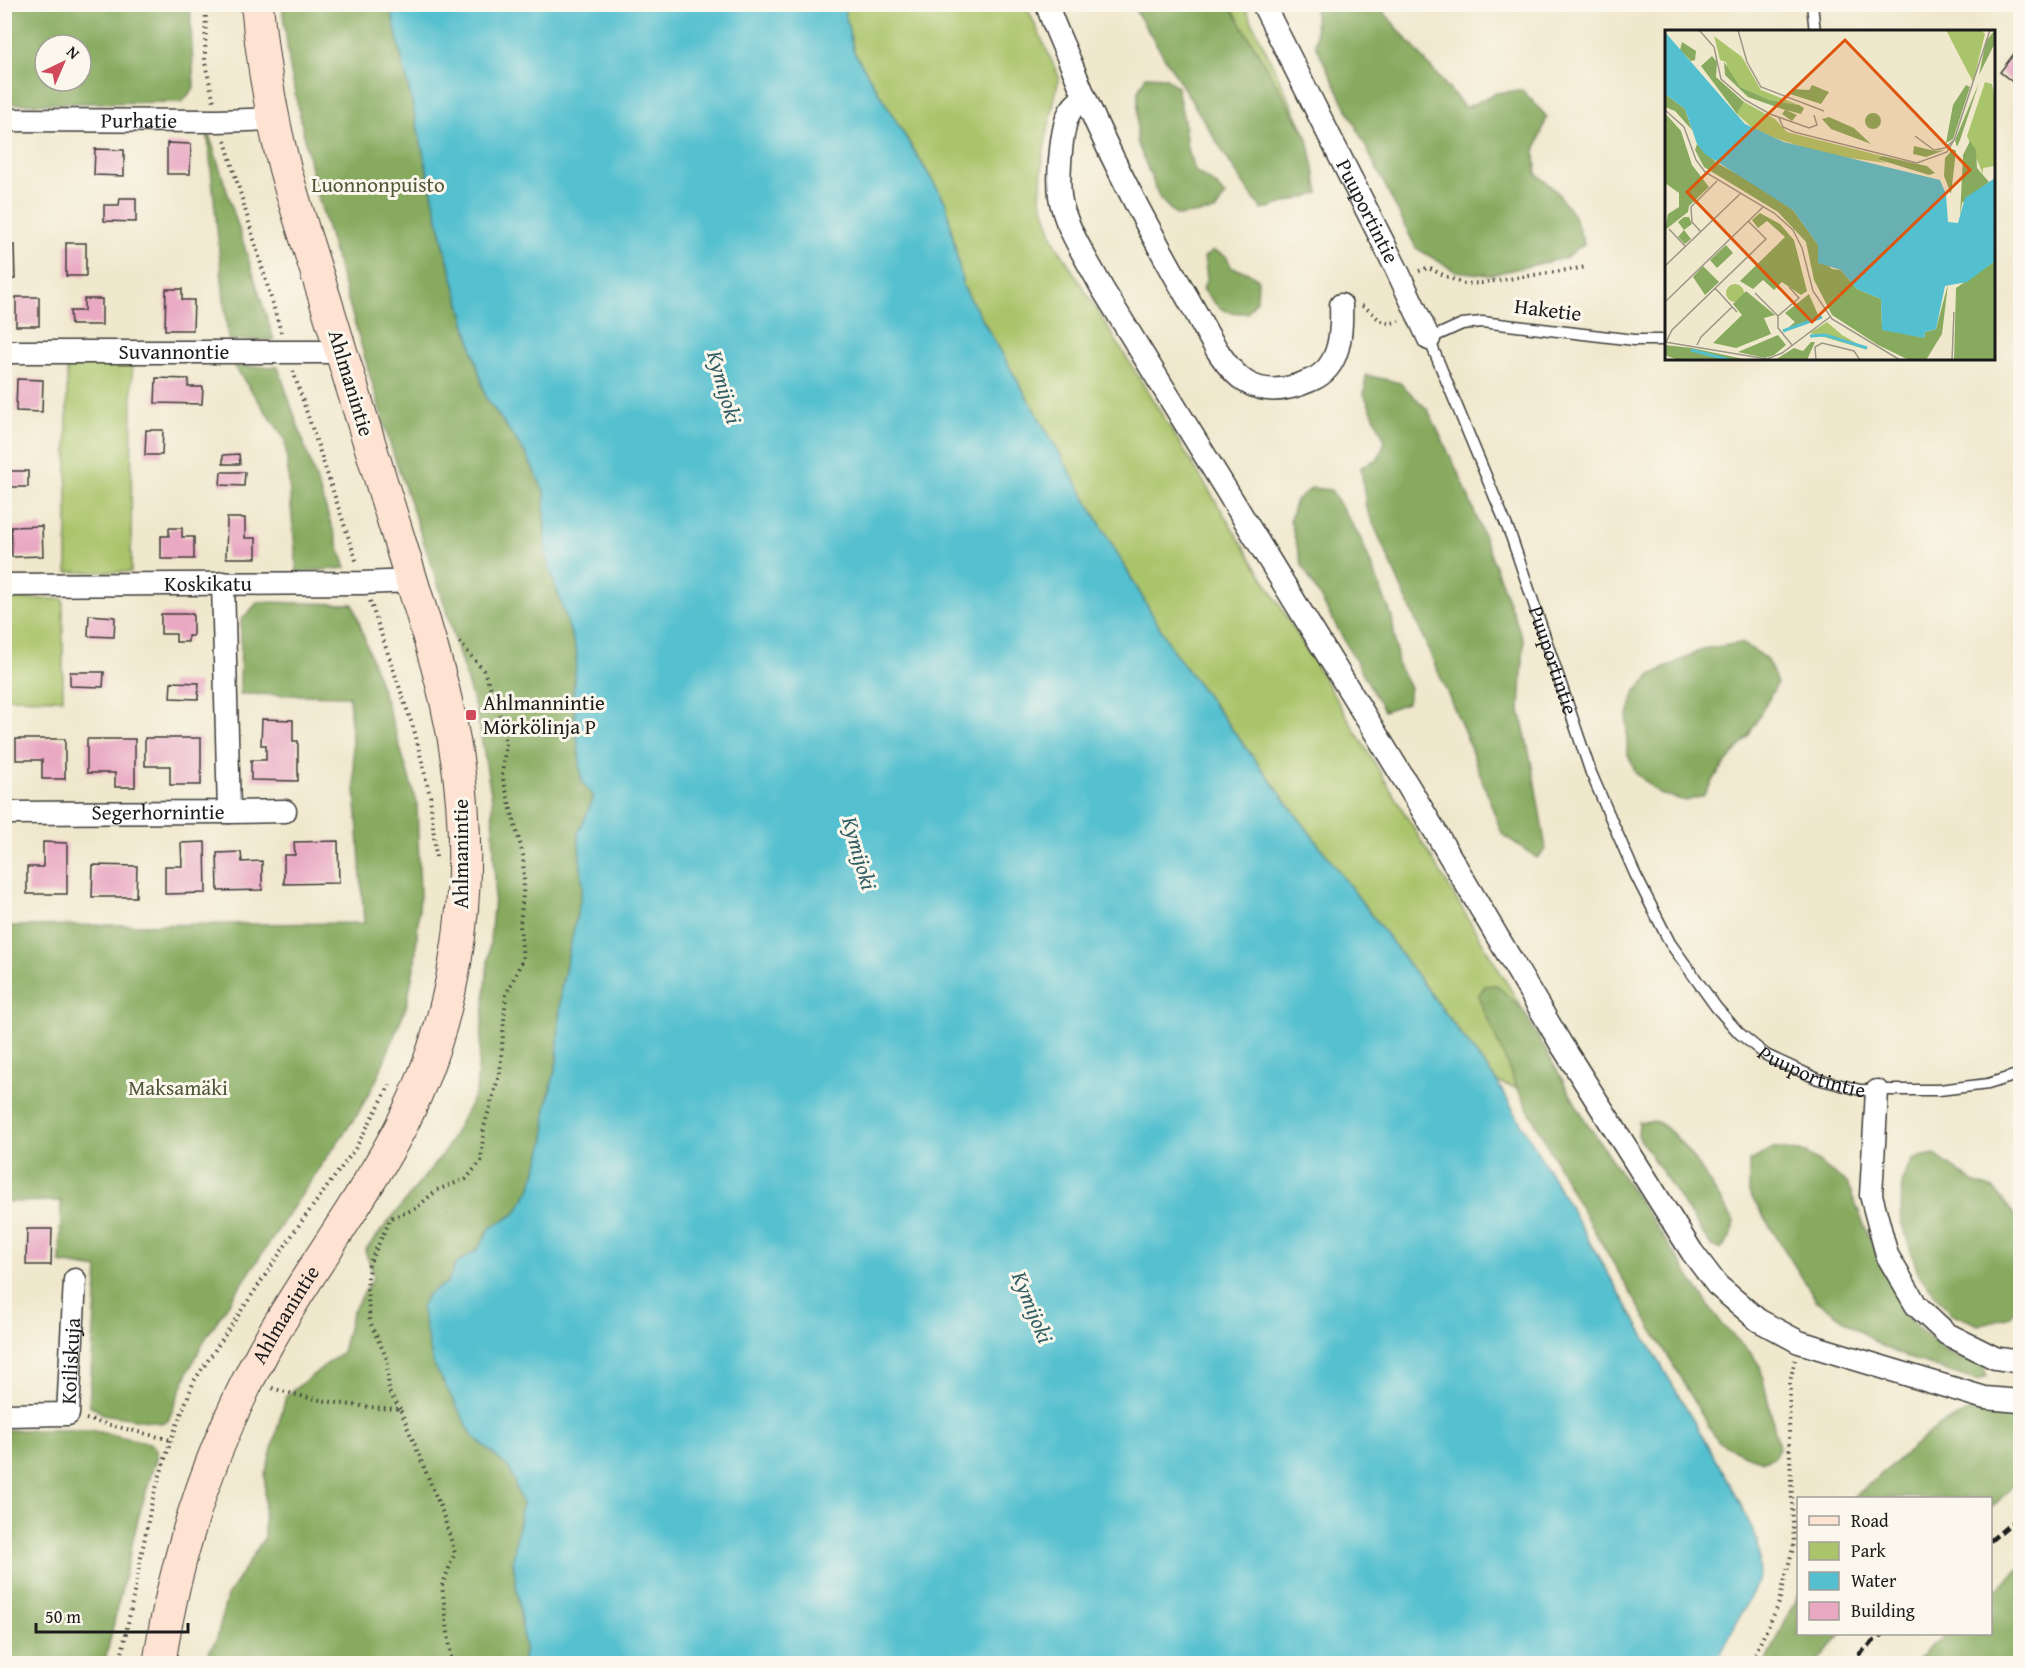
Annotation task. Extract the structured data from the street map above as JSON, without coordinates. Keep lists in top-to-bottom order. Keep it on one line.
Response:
{"streets":{"street":["Purhatie","Puuportintie","Suvannontie","Ahlmanintie","Koskikatu","Segerhornintie","Koiliskuja"],"lane":["Haketie"]},"crossings":[["Purhatie","Ahlmanintie"],["Puuportintie","Haketie"],["Suvannontie","Ahlmanintie"],["Ahlmanintie","Koskikatu"],["Koskikatu","Segerhornintie"]],"water":["Kymijoki"],"parks":["Luonnonpuisto","Maksamäki"],"places":{"transit":["Ahlmannintie Mörkölinja P"]},"legend":["Road","Park","Water","Building"],"scale_bar":"50 m","north":"top right"}
